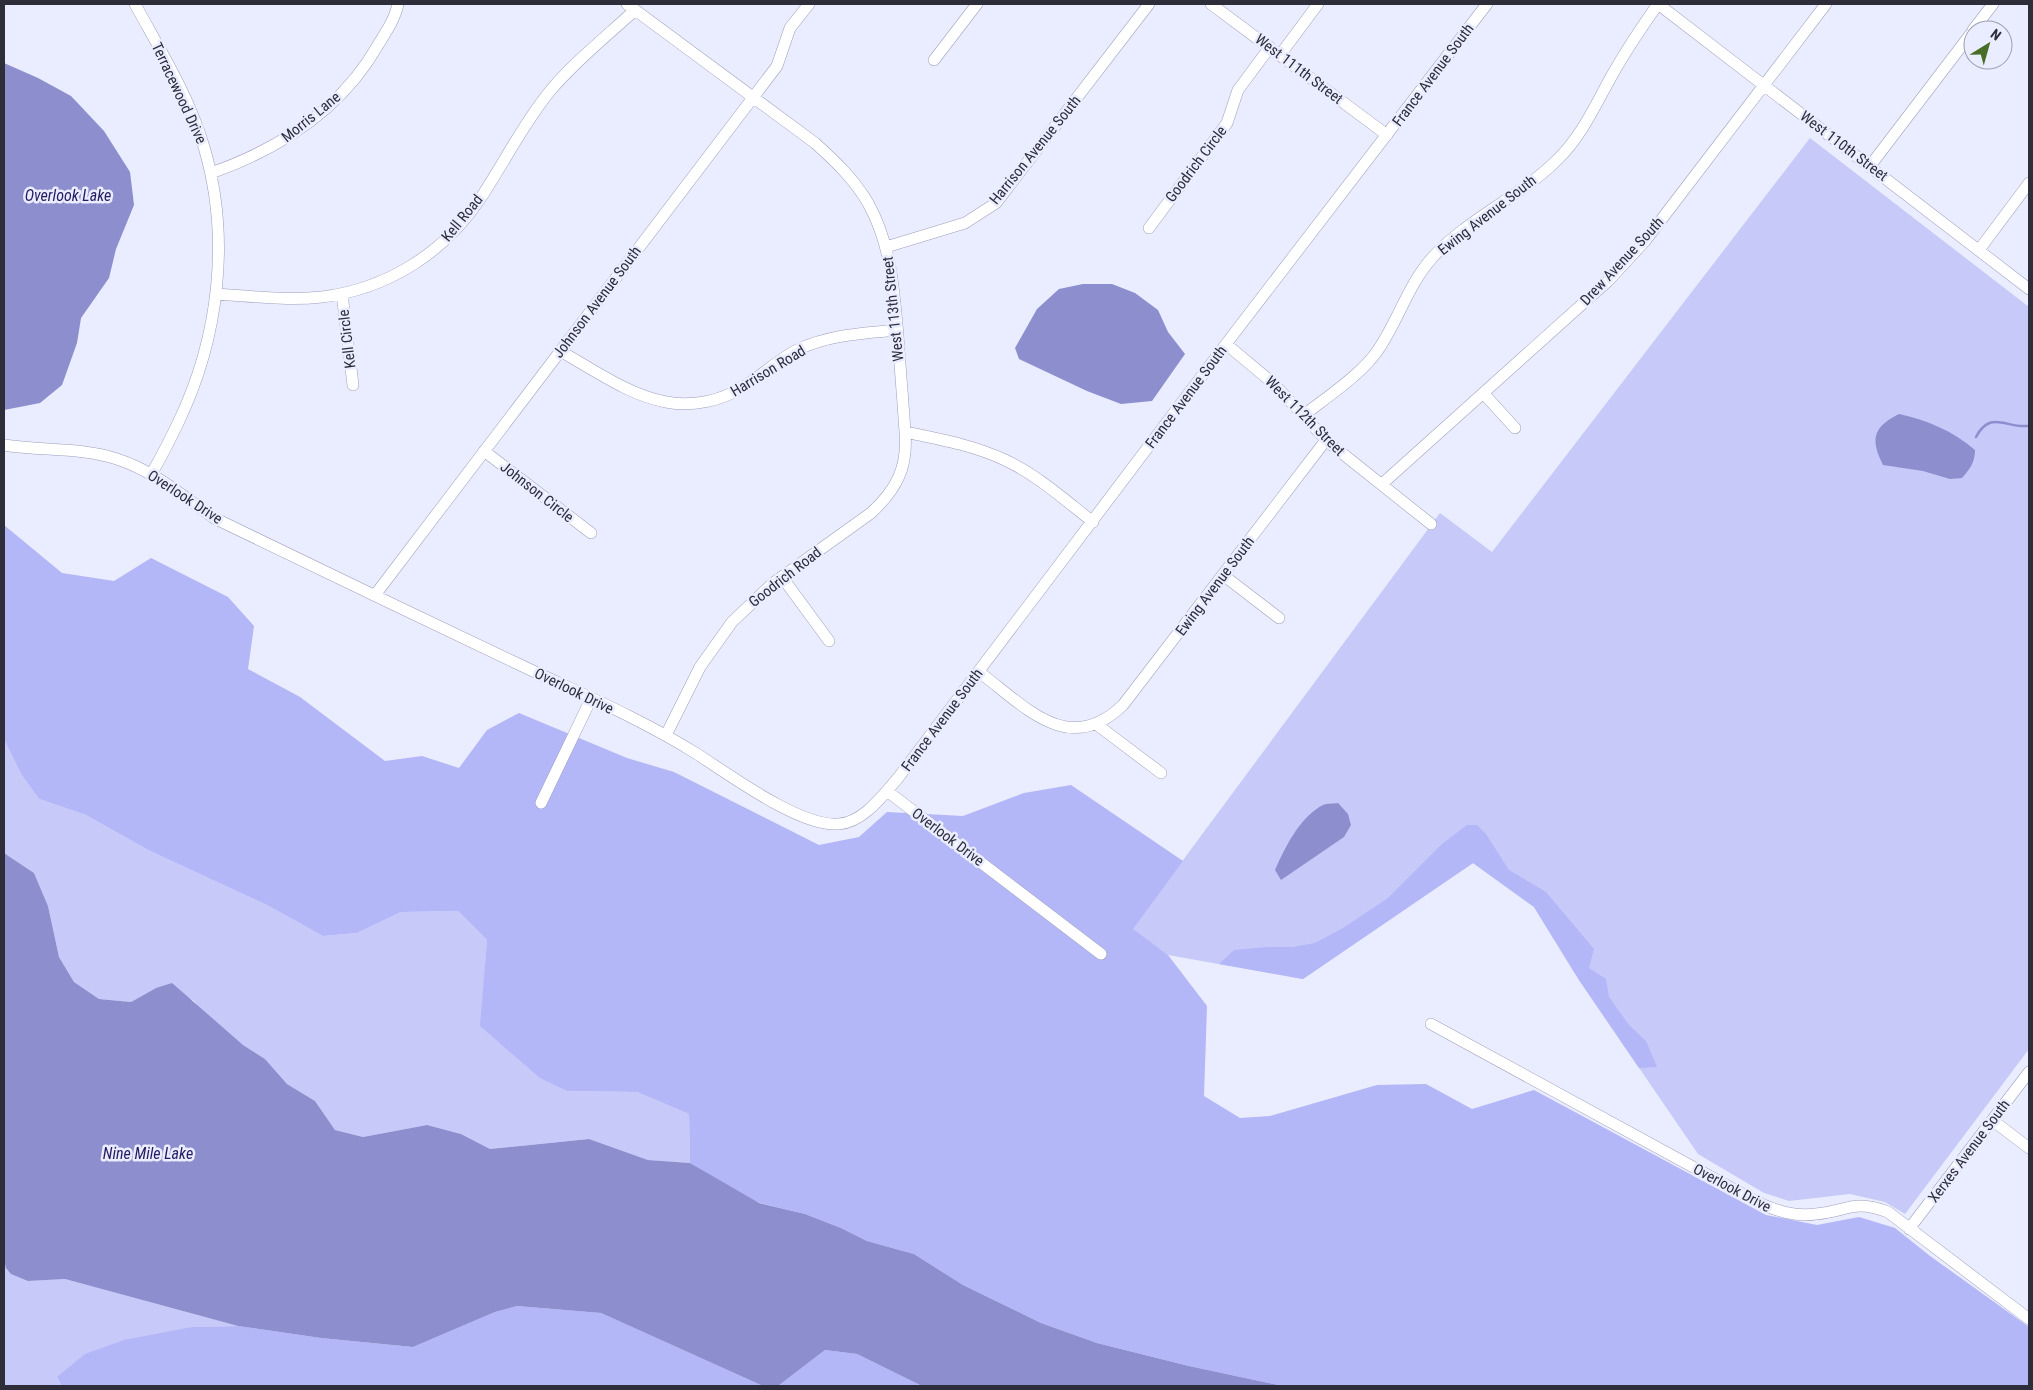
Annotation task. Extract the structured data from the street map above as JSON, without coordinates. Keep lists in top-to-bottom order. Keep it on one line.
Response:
{"streets":{"street":["West 111th Street","France Avenue South","Terracewood Drive","Morris Lane","West 110th Street","Harrison Avenue South","Goodrich Circle","Ewing Avenue South","Kell Road","Drew Avenue South","Johnson Avenue South","West 113th Street","Kell Circle","Harrison Road","West 112th Street","Johnson Circle","Overlook Drive","Goodrich Road","Xerxes Avenue South"]},"crossings":[["West 111th Street","France Avenue South"],["West 111th Street","Goodrich Circle"],["France Avenue South","West 112th Street"],["France Avenue South","Overlook Drive"],["Terracewood Drive","Morris Lane"],["Terracewood Drive","Kell Road"],["Terracewood Drive","Overlook Drive"],["West 110th Street","Ewing Avenue South"],["West 110th Street","Drew Avenue South"],["Harrison Avenue South","West 113th Street"],["Ewing Avenue South","West 112th Street"],["Kell Road","West 113th Street"],["Kell Road","Kell Circle"],["Drew Avenue South","West 112th Street"],["Johnson Avenue South","West 113th Street"],["Johnson Avenue South","Harrison Road"],["Johnson Avenue South","Johnson Circle"],["Johnson Avenue South","Overlook Drive"],["West 113th Street","Harrison Road"],["West 113th Street","Goodrich Road"],["Overlook Drive","Goodrich Road"],["Overlook Drive","Xerxes Avenue South"]],"water":["Overlook Lake","Nine Mile Lake"],"north":"top right"}
